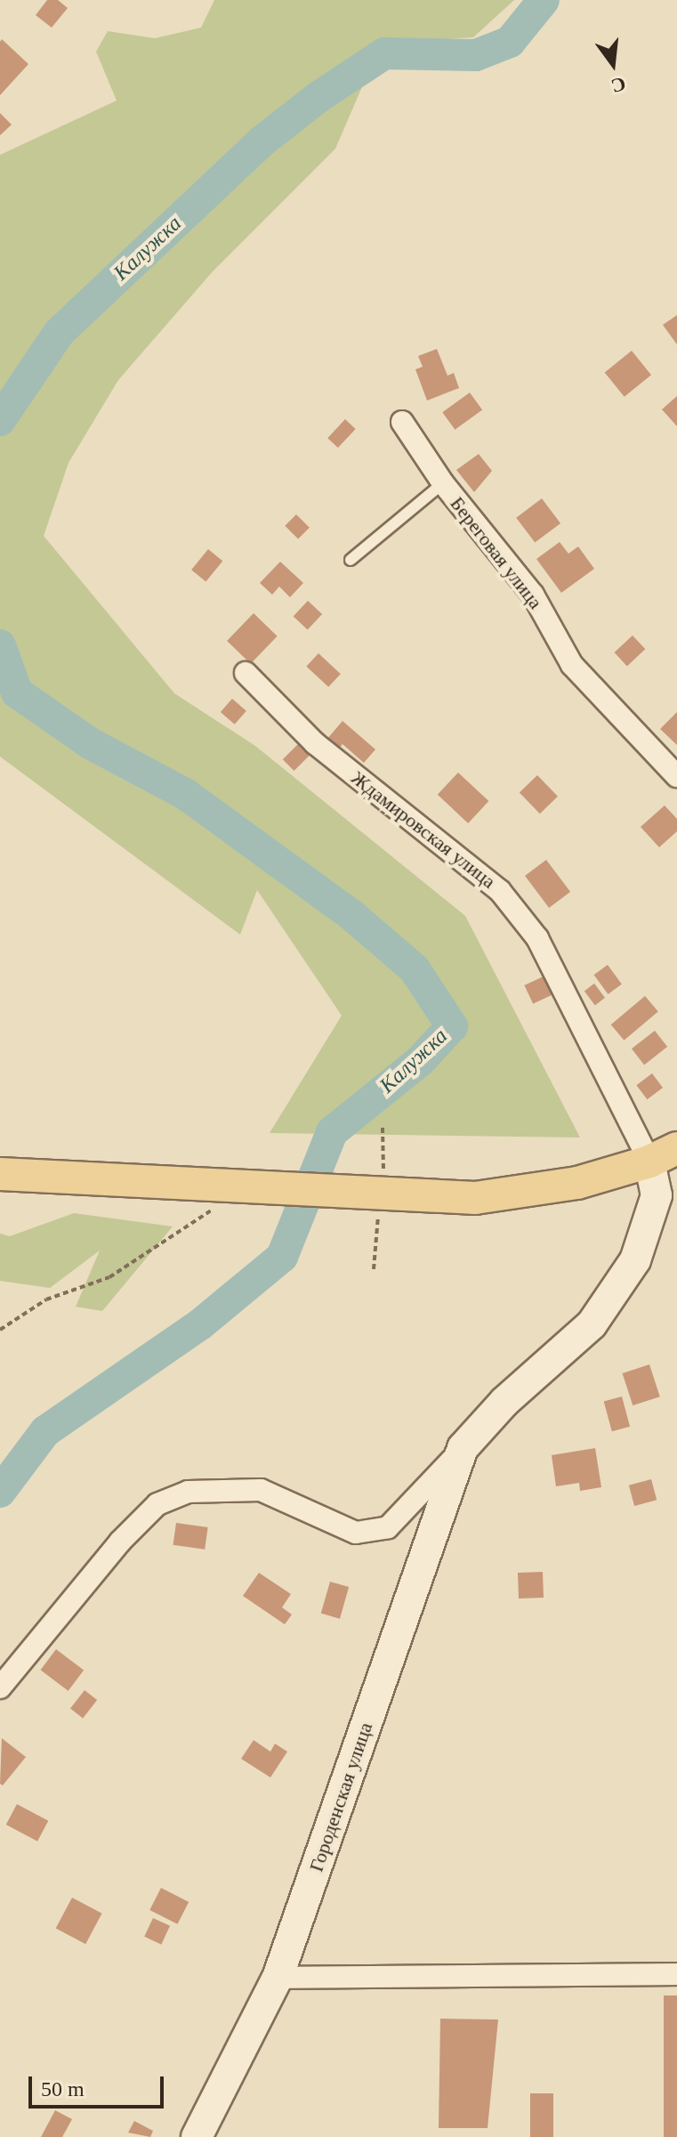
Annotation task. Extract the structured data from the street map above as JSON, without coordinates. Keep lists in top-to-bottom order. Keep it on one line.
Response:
{"streets":{"street":["Береговая улица","Ждамировская улица","Городенская улица"]},"crossings":[["Ждамировская улица","Городенская улица"]],"water":["Калужка"],"scale_bar":"50 m","north":"bottom"}
